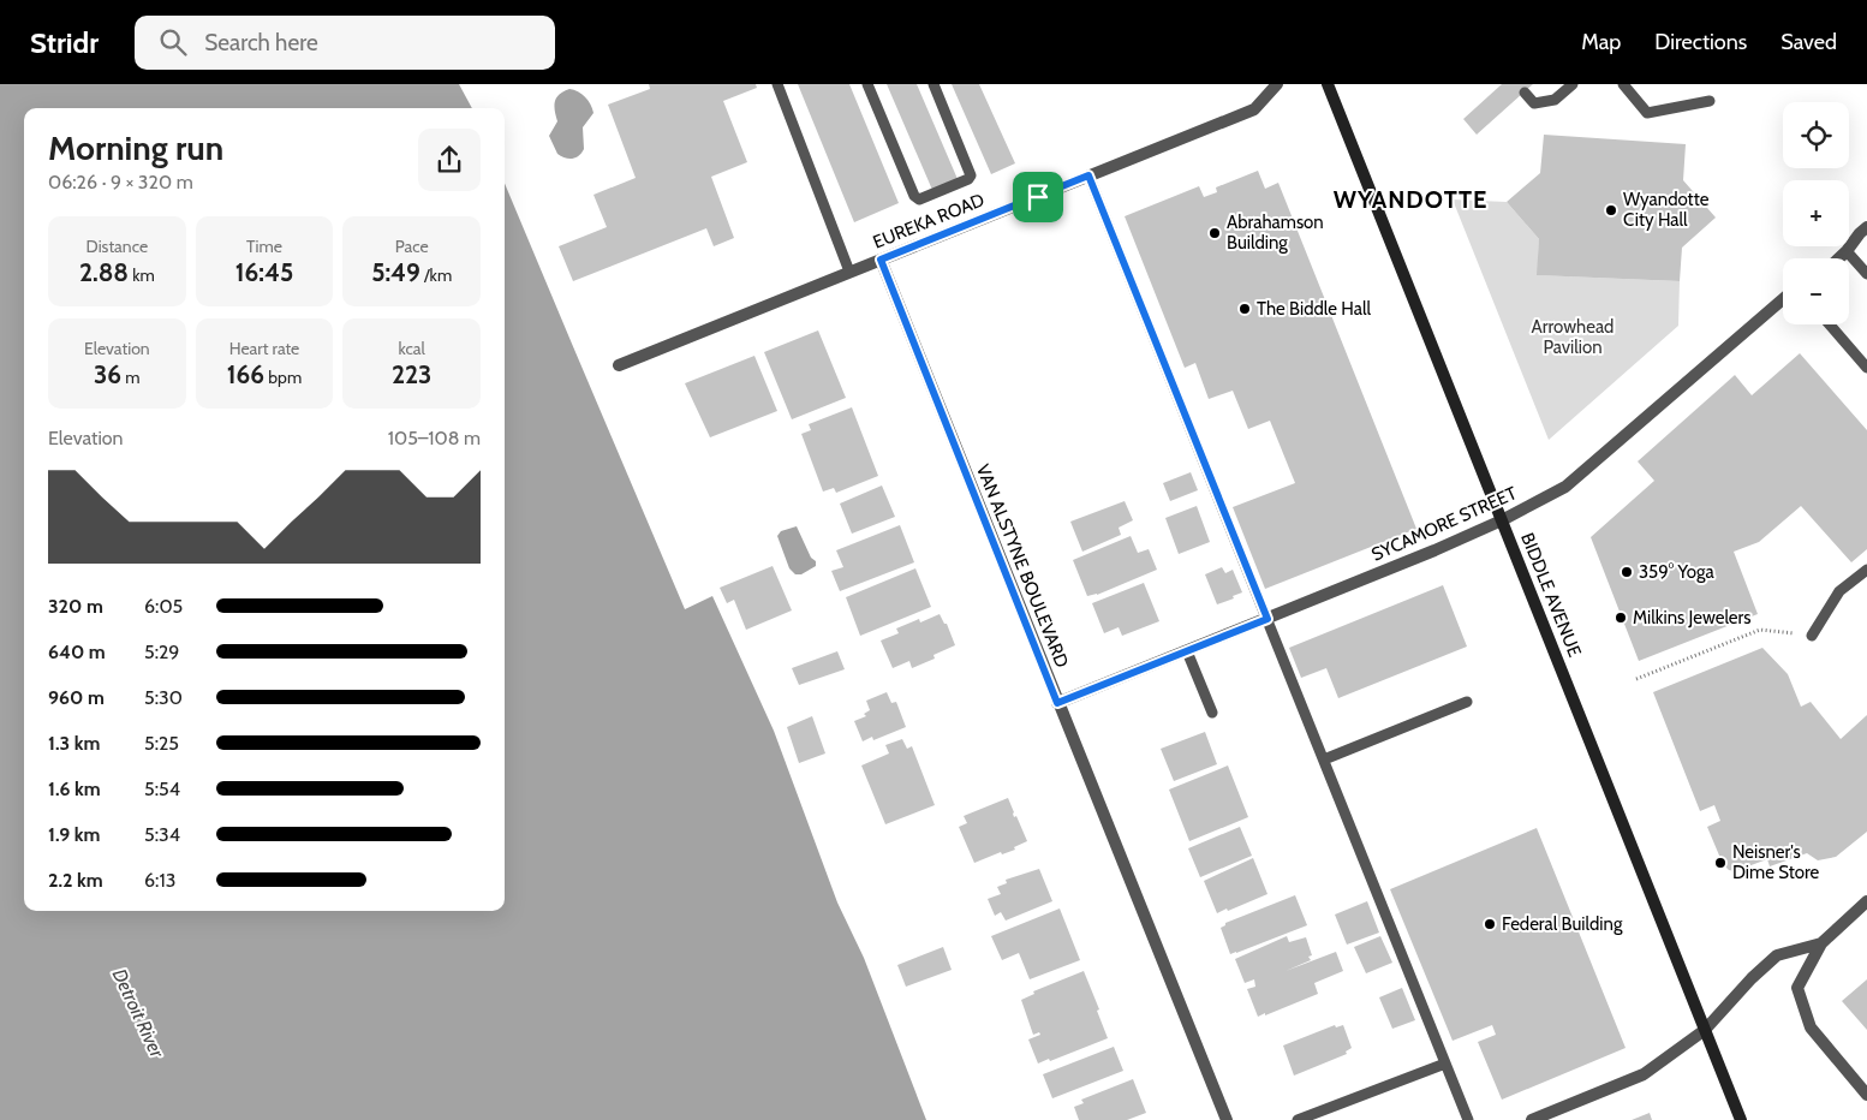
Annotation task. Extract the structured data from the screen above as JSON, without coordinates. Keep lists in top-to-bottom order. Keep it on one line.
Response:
{"streets":{"main road":["BIDDLE AVENUE"],"street":["EUREKA ROAD","SYCAMORE STREET","VAN ALSTYNE BOULEVARD"]},"crossings":[["EUREKA ROAD","VAN ALSTYNE BOULEVARD"],["SYCAMORE STREET","VAN ALSTYNE BOULEVARD"],["SYCAMORE STREET","BIDDLE AVENUE"]],"districts":["WYANDOTTE"],"water":["Detroit River"],"parks":["Arrowhead Pavilion"],"places":["Wyandotte City Hall","Abrahamson Building","The Biddle Hall","359° Yoga","Milkins Jewelers","Neisner's Dime Store","Federal Building"],"page":{"header":"Stridr","search":"Search here","nav":["Map","Directions","Saved"],"map_buttons":["+","−"],"heading":["Morning run","06:26 · 9 × 320 m"],"stats":[["Distance","2.88 km"],["Time","16:45"],["Pace","5:49 /km"],["Elevation","36 m"],["Heart rate","166 bpm"],["kcal","223"]],"chart":["Elevation","105–108 m"],"list":[{"name":"320 m","note":"6:05"},{"name":"640 m","note":"5:29"},{"name":"960 m","note":"5:30"},{"name":"1.3 km","note":"5:25"},{"name":"1.6 km","note":"5:54"},{"name":"1.9 km","note":"5:34"},{"name":"2.2 km","note":"6:13"}]}}
